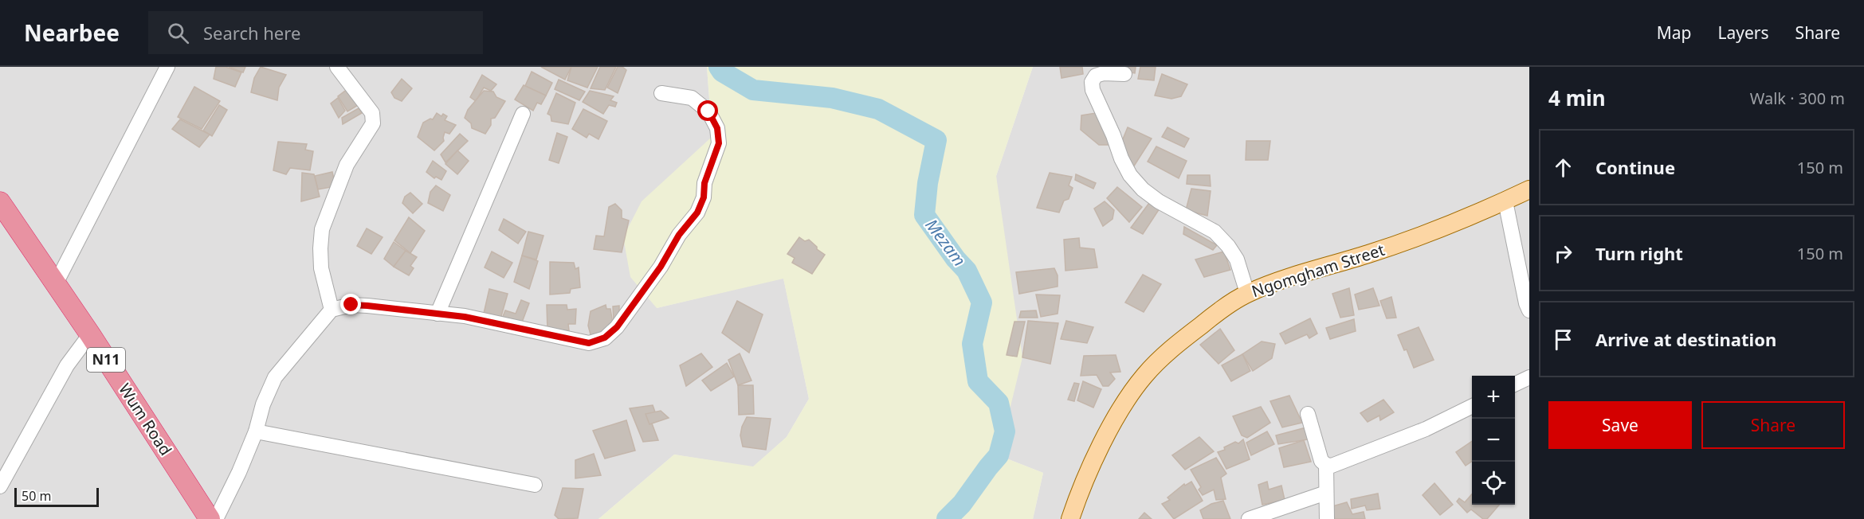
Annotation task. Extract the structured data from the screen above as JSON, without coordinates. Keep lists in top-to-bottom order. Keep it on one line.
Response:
{"streets":{"highway":["N11","Wum Road"],"main road":["Ngomgham Street"]},"water":["Mezam"],"scale_bar":"50 m","page":{"header":"Nearbee","search":"Search here","nav":["Map","Layers","Share"],"heading":["4 min","Walk · 300 m"],"list":[["Continue","150 m"],["Turn right","150 m"],"Arrive at destination"],"map_buttons":["+","−"],"buttons":["Save","Share"],"scale":"50 m"}}
